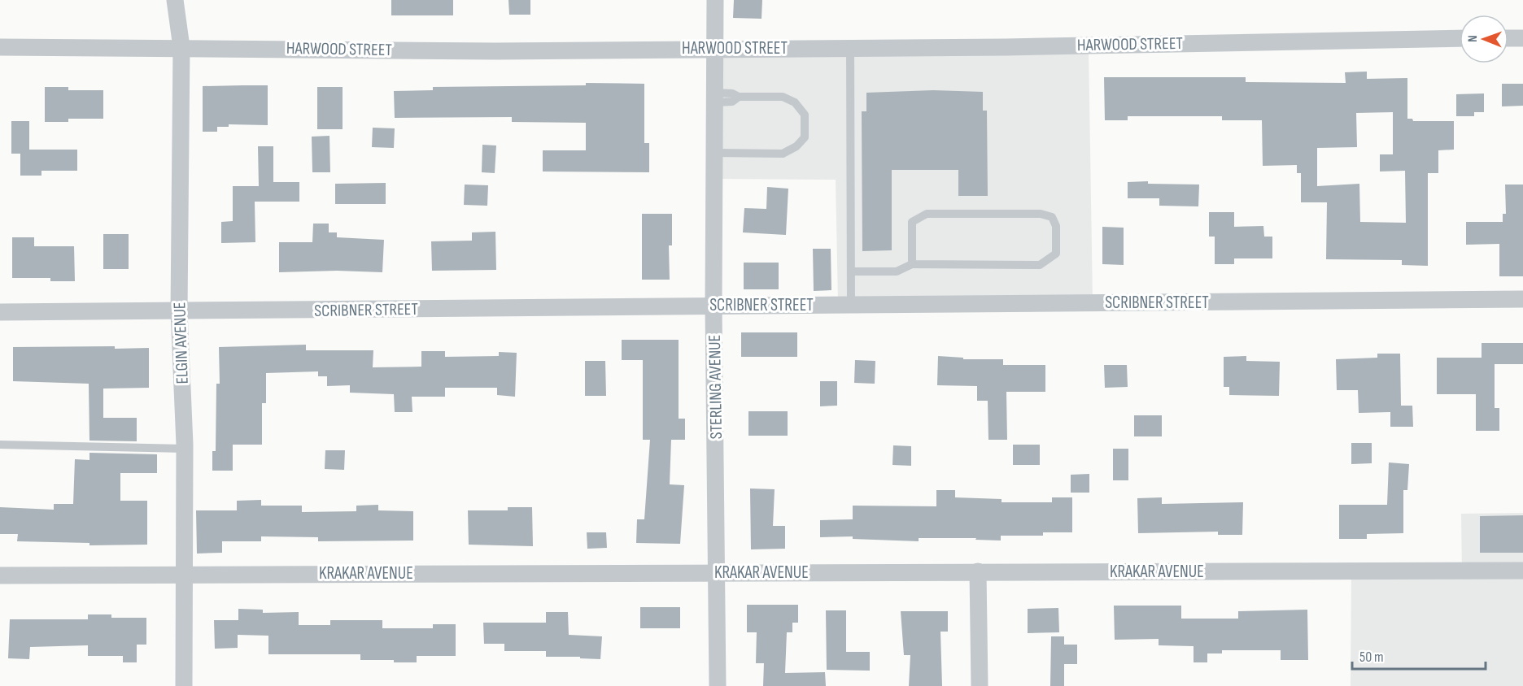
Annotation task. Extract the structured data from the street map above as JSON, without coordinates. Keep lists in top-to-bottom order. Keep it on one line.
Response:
{"streets":{"street":["HARWOOD STREET","SCRIBNER STREET","ELGIN AVENUE","STERLING AVENUE","KRAKAR AVENUE"]},"crossings":[["HARWOOD STREET","ELGIN AVENUE"],["HARWOOD STREET","STERLING AVENUE"],["SCRIBNER STREET","ELGIN AVENUE"],["SCRIBNER STREET","STERLING AVENUE"],["ELGIN AVENUE","KRAKAR AVENUE"],["STERLING AVENUE","KRAKAR AVENUE"]],"scale_bar":"50 m","north":"left"}
